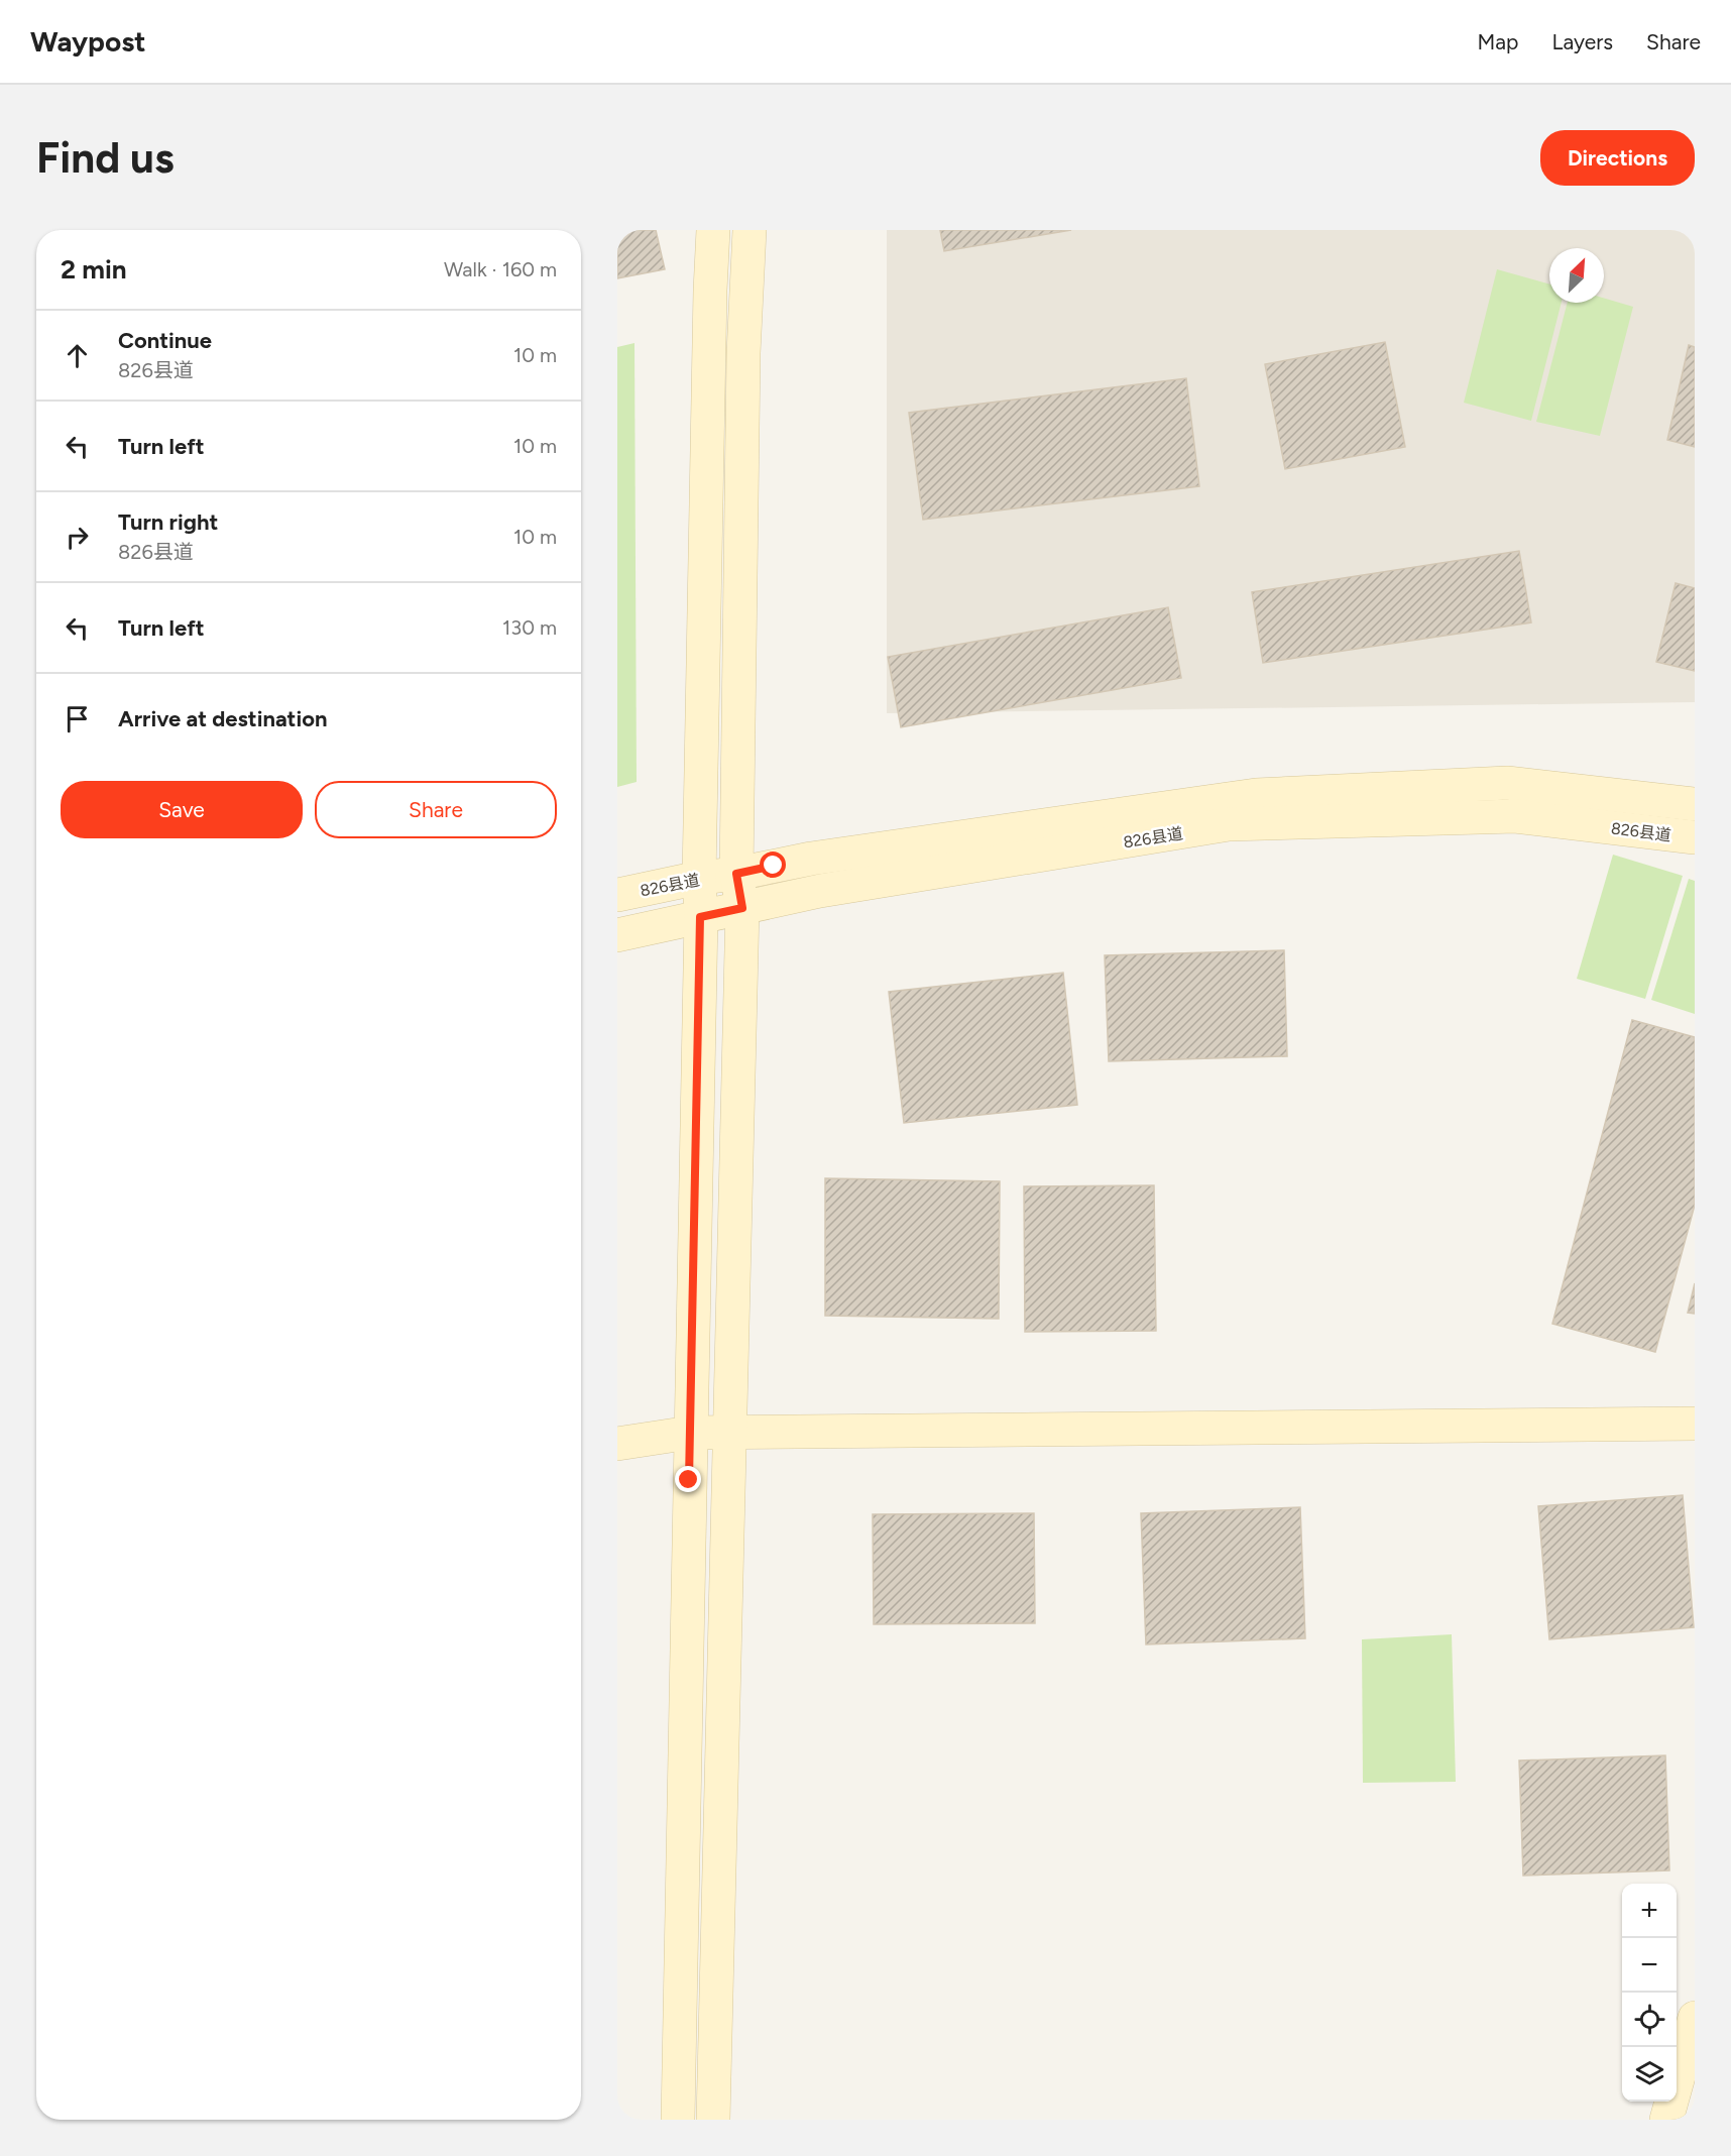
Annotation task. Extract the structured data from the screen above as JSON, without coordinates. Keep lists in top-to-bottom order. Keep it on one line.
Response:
{"streets":{"street":["826县道"]},"north":"top right","page":{"header":"Waypost","nav":["Map","Layers","Share"],"buttons":["Directions",["Save","Share"]],"title":"Find us","heading":["2 min","Walk · 160 m"],"list":[["Continue","826县道","10 m"],["Turn left","10 m"],["Turn right","826县道","10 m"],["Turn left","130 m"],"Arrive at destination"],"map_buttons":["+","−"]}}
